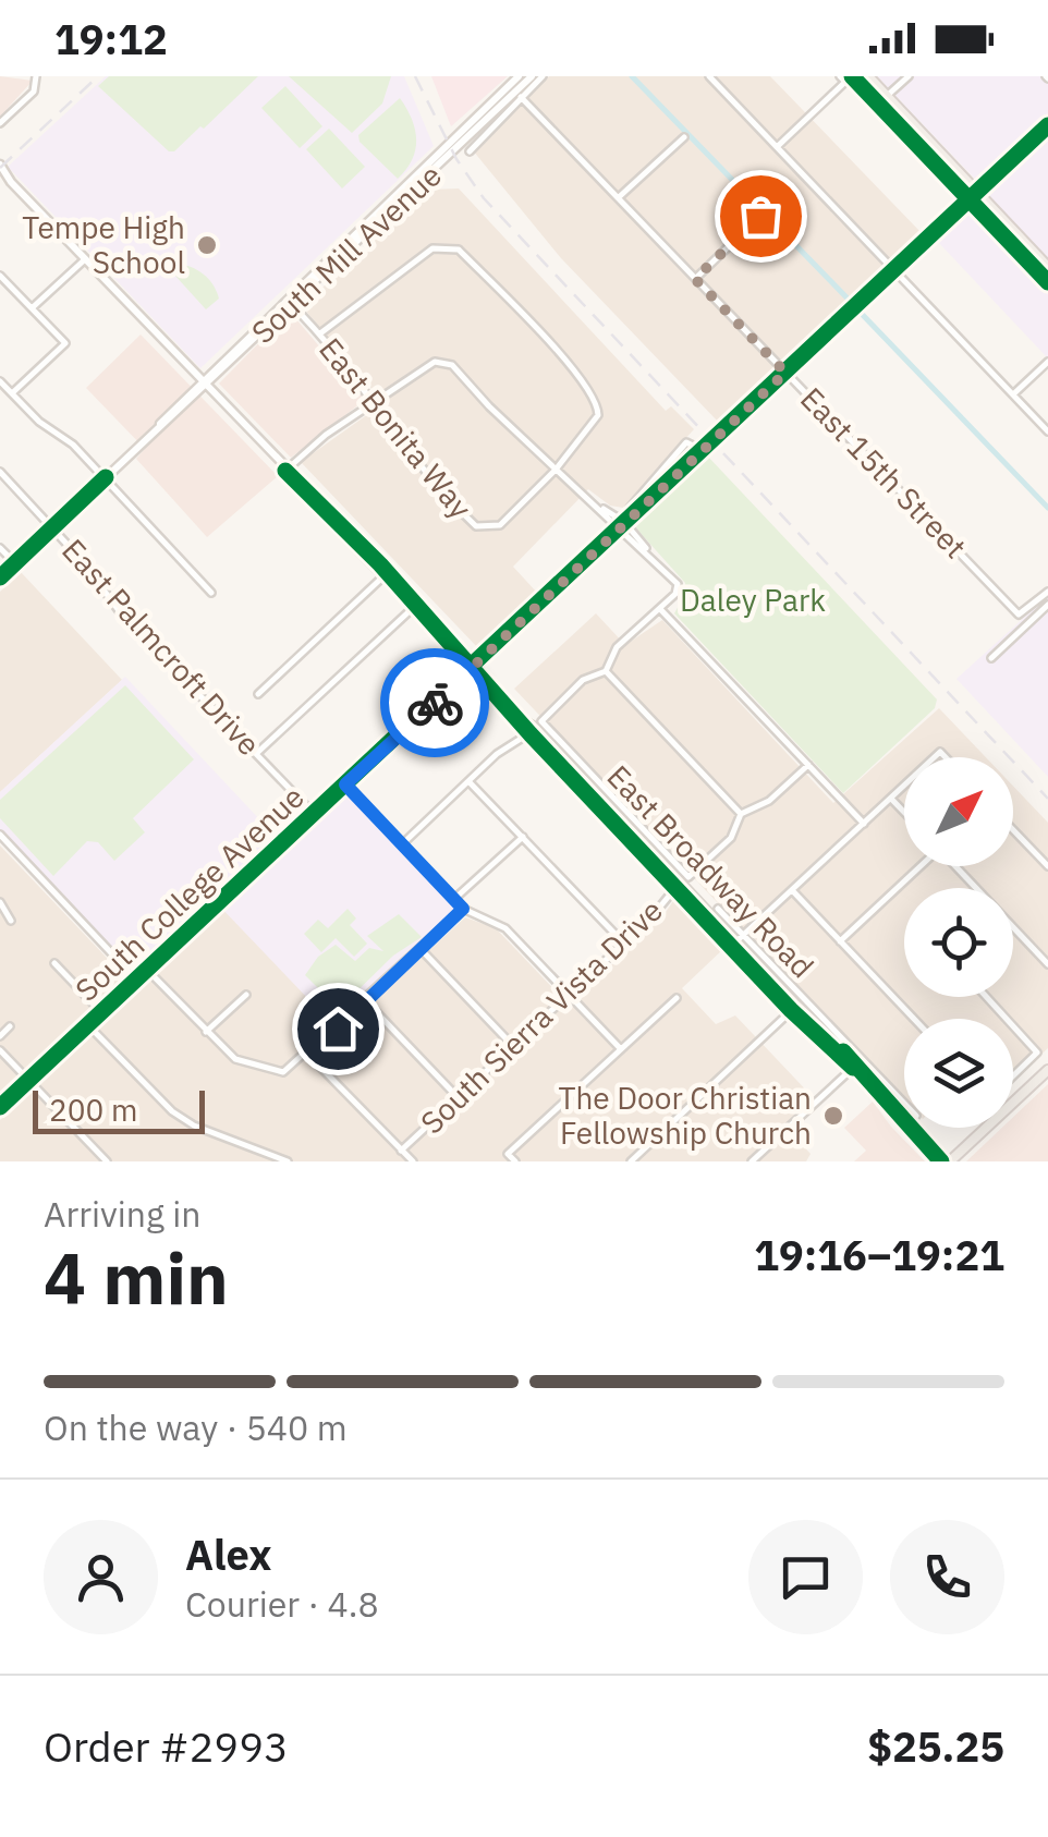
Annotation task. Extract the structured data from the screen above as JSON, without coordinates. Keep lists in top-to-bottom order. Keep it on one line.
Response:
{"streets":{"main road":["South Mill Avenue","East Broadway Road"],"street":["East Bonita Way","East 15th Street","East Palmcroft Drive","South College Avenue","South Sierra Vista Drive"]},"crossings":[["South Mill Avenue","East Bonita Way"],["South Mill Avenue","East 15th Street"],["South Mill Avenue","East Palmcroft Drive"],["South Mill Avenue","East Broadway Road"],["East 15th Street","South College Avenue"],["East Palmcroft Drive","South College Avenue"],["East Broadway Road","South College Avenue"],["East Broadway Road","South Sierra Vista Drive"]],"parks":["Daley Park"],"places":["Tempe High School","The Door Christian Fellowship Church"],"scale_bar":"200 m","north":"top right","page":{"status":"19:12","scale":"200 m","heading":["4 min","Arriving in","19:16–19:21"],"panel":["Alex","Courier · 4.8","Order #2993","$25.25"],"bar":"On the way · 540 m"}}
